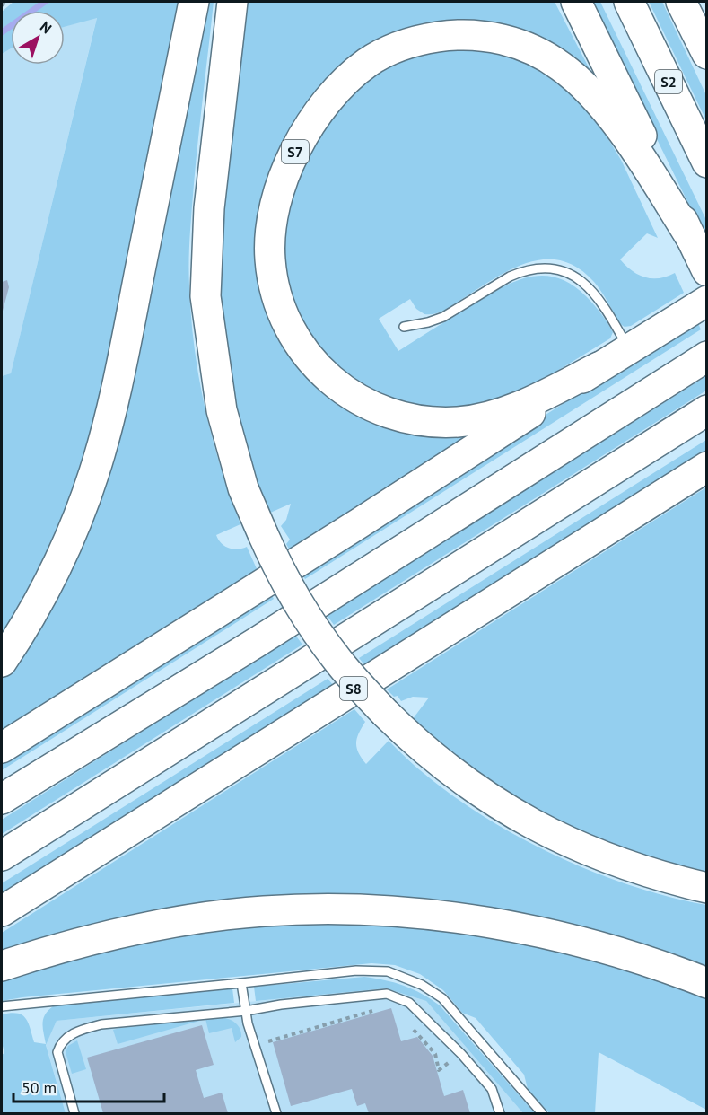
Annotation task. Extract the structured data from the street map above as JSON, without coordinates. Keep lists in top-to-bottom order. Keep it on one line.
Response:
{"streets":{"highway":["S2","S7","S8"]},"scale_bar":"50 m","north":"top right"}
